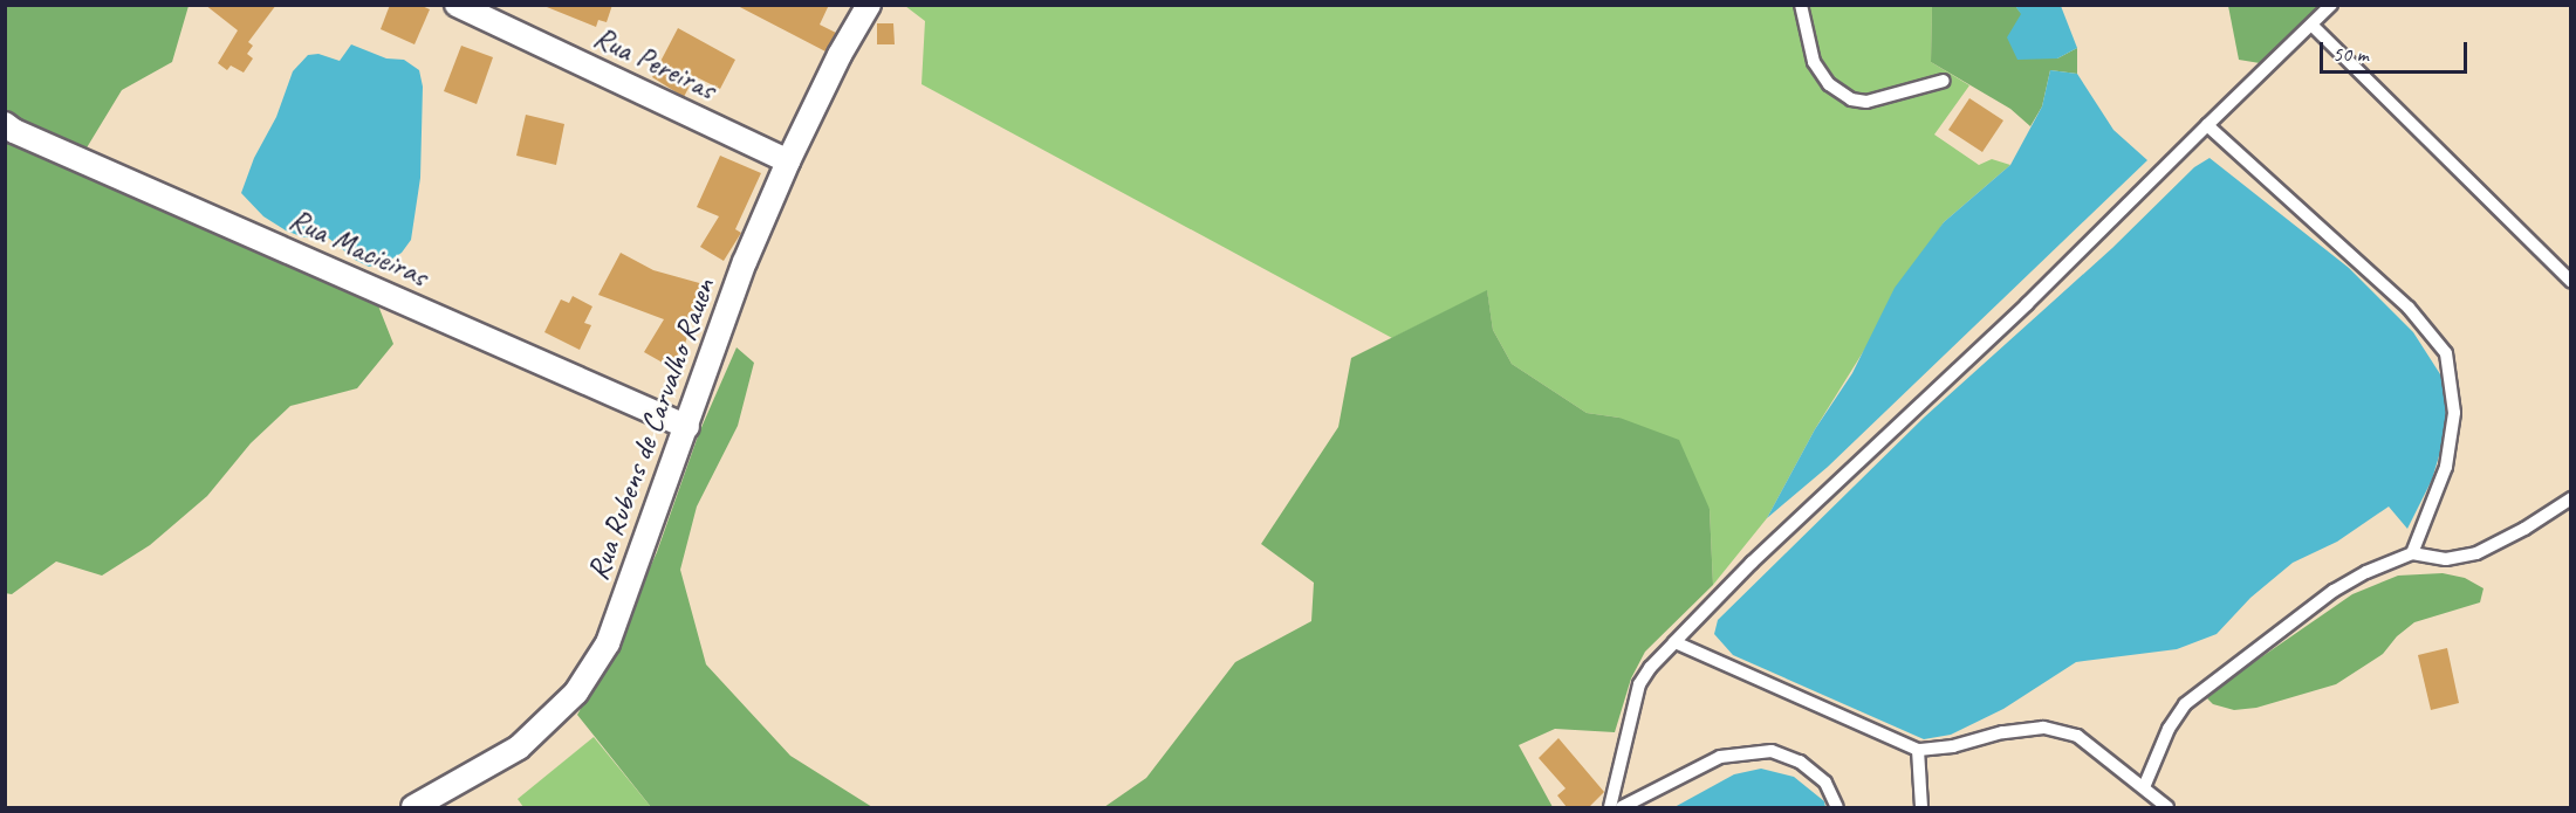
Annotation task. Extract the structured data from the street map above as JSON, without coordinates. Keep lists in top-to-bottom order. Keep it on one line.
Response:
{"streets":{"street":["Rua Pereiras","Rua Macieiras","Rua Rubens de Carvalho Rauen"]},"crossings":[["Rua Pereiras","Rua Rubens de Carvalho Rauen"],["Rua Macieiras","Rua Rubens de Carvalho Rauen"]],"scale_bar":"50 m"}
